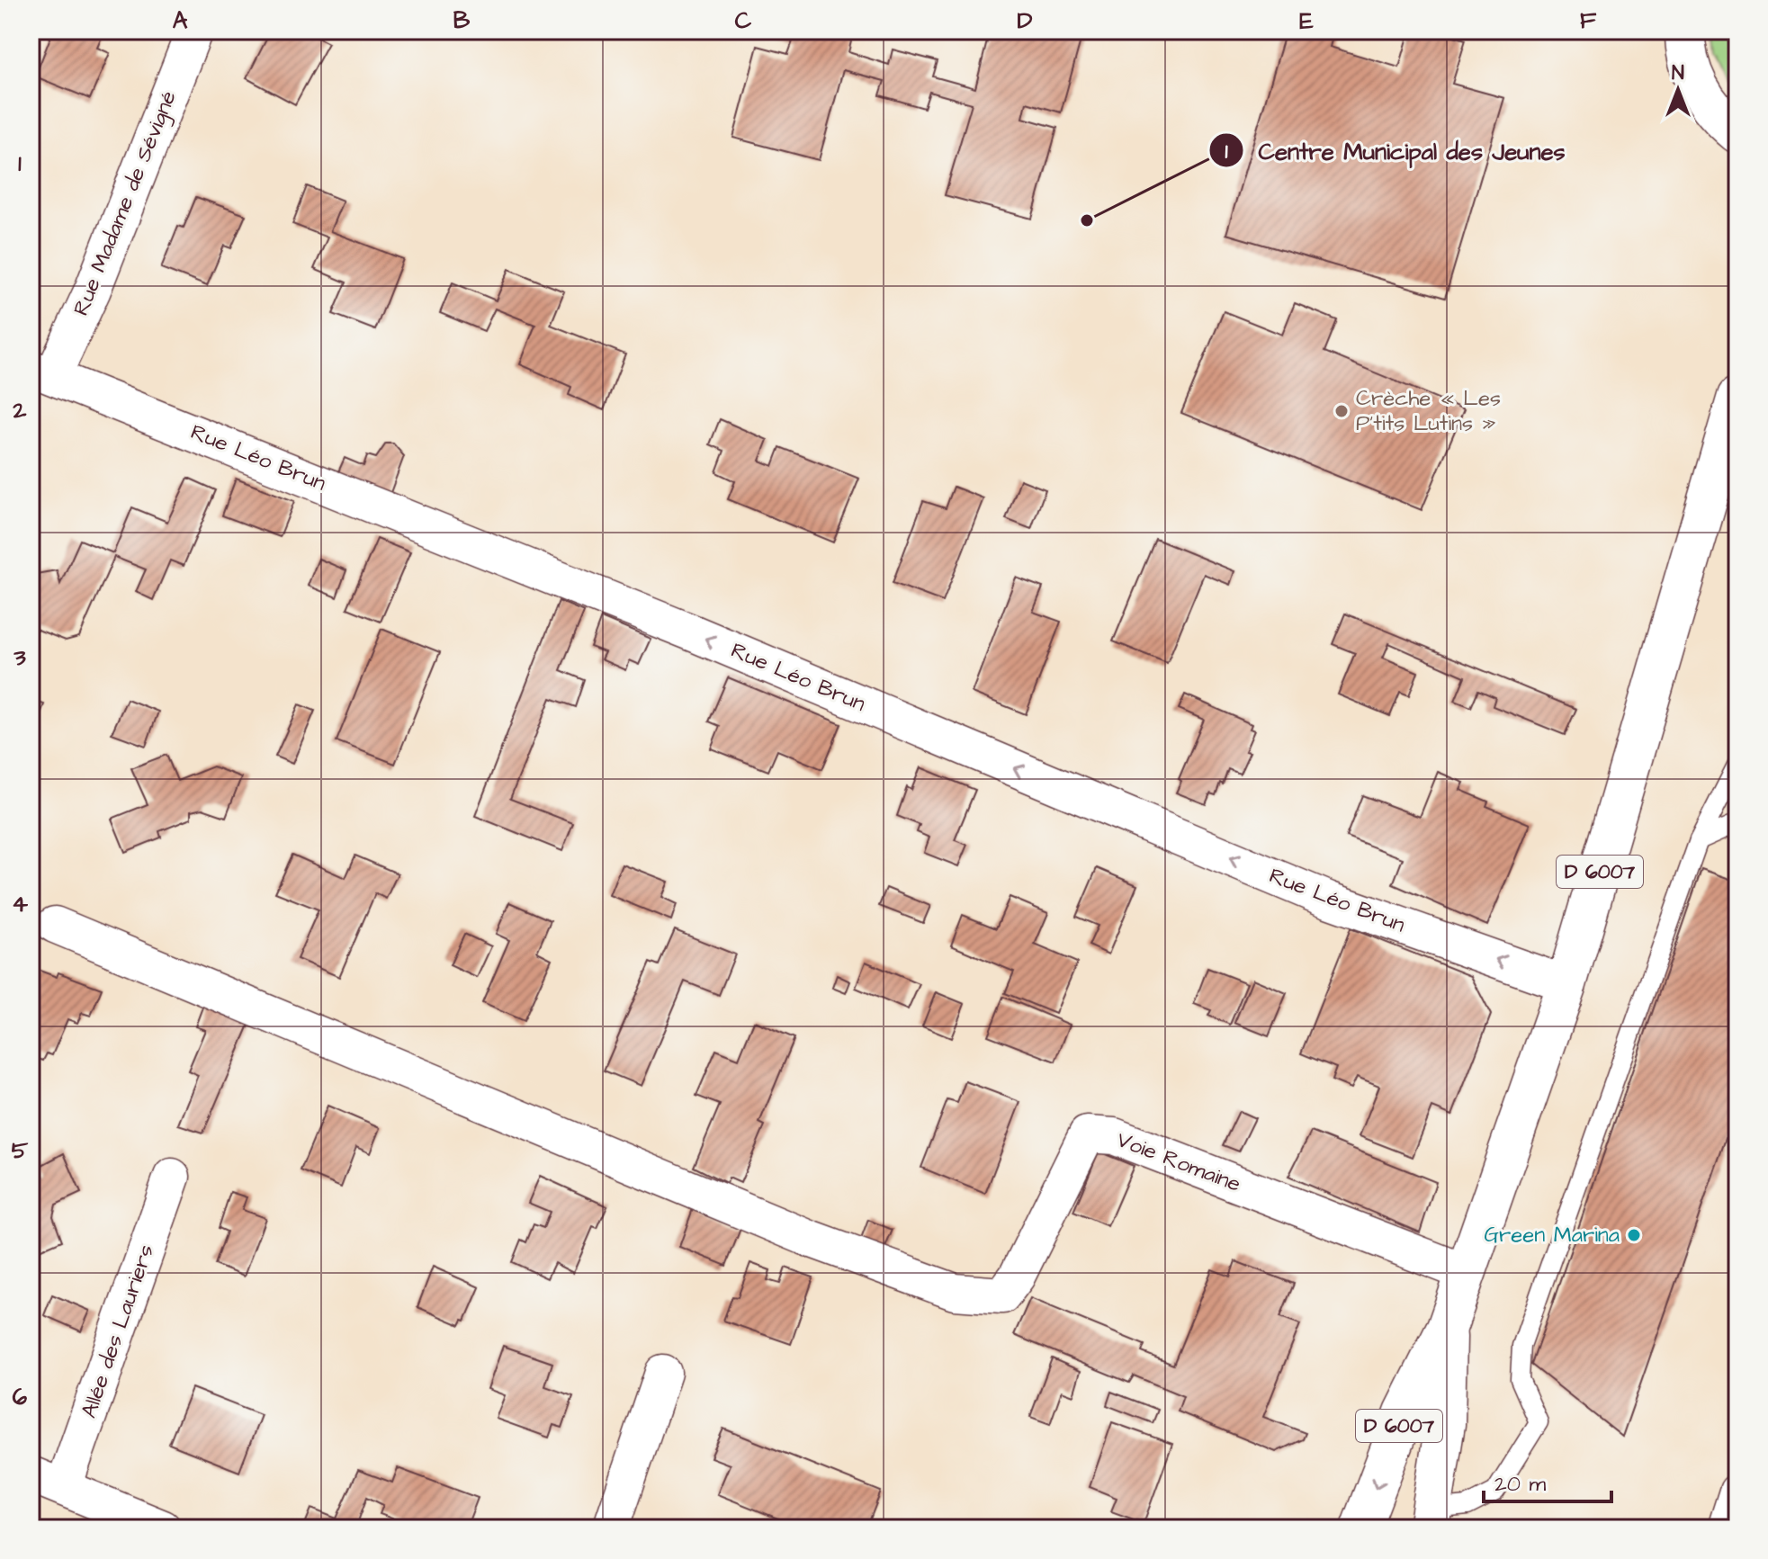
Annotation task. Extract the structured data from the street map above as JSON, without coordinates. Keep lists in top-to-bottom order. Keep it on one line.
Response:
{"streets":{"main road":["D 6007"],"street":["Rue Madame de Sévigné","Rue Léo Brun","Voie Romaine","Allée des Lauriers"]},"crossings":[["Rue Madame de Sévigné","Rue Léo Brun"],["Rue Léo Brun","D 6007"],["D 6007","Voie Romaine"]],"one_way":["Rue Léo Brun"],"places":["Centre Municipal des Jeunes","Crèche « Les P'tits Lutins »","Green Marina"],"scale_bar":"20 m","north":"top","grid":{"columns":["A","B","C","D","E","F"],"rows":["1","2","3","4","5","6"]}}
